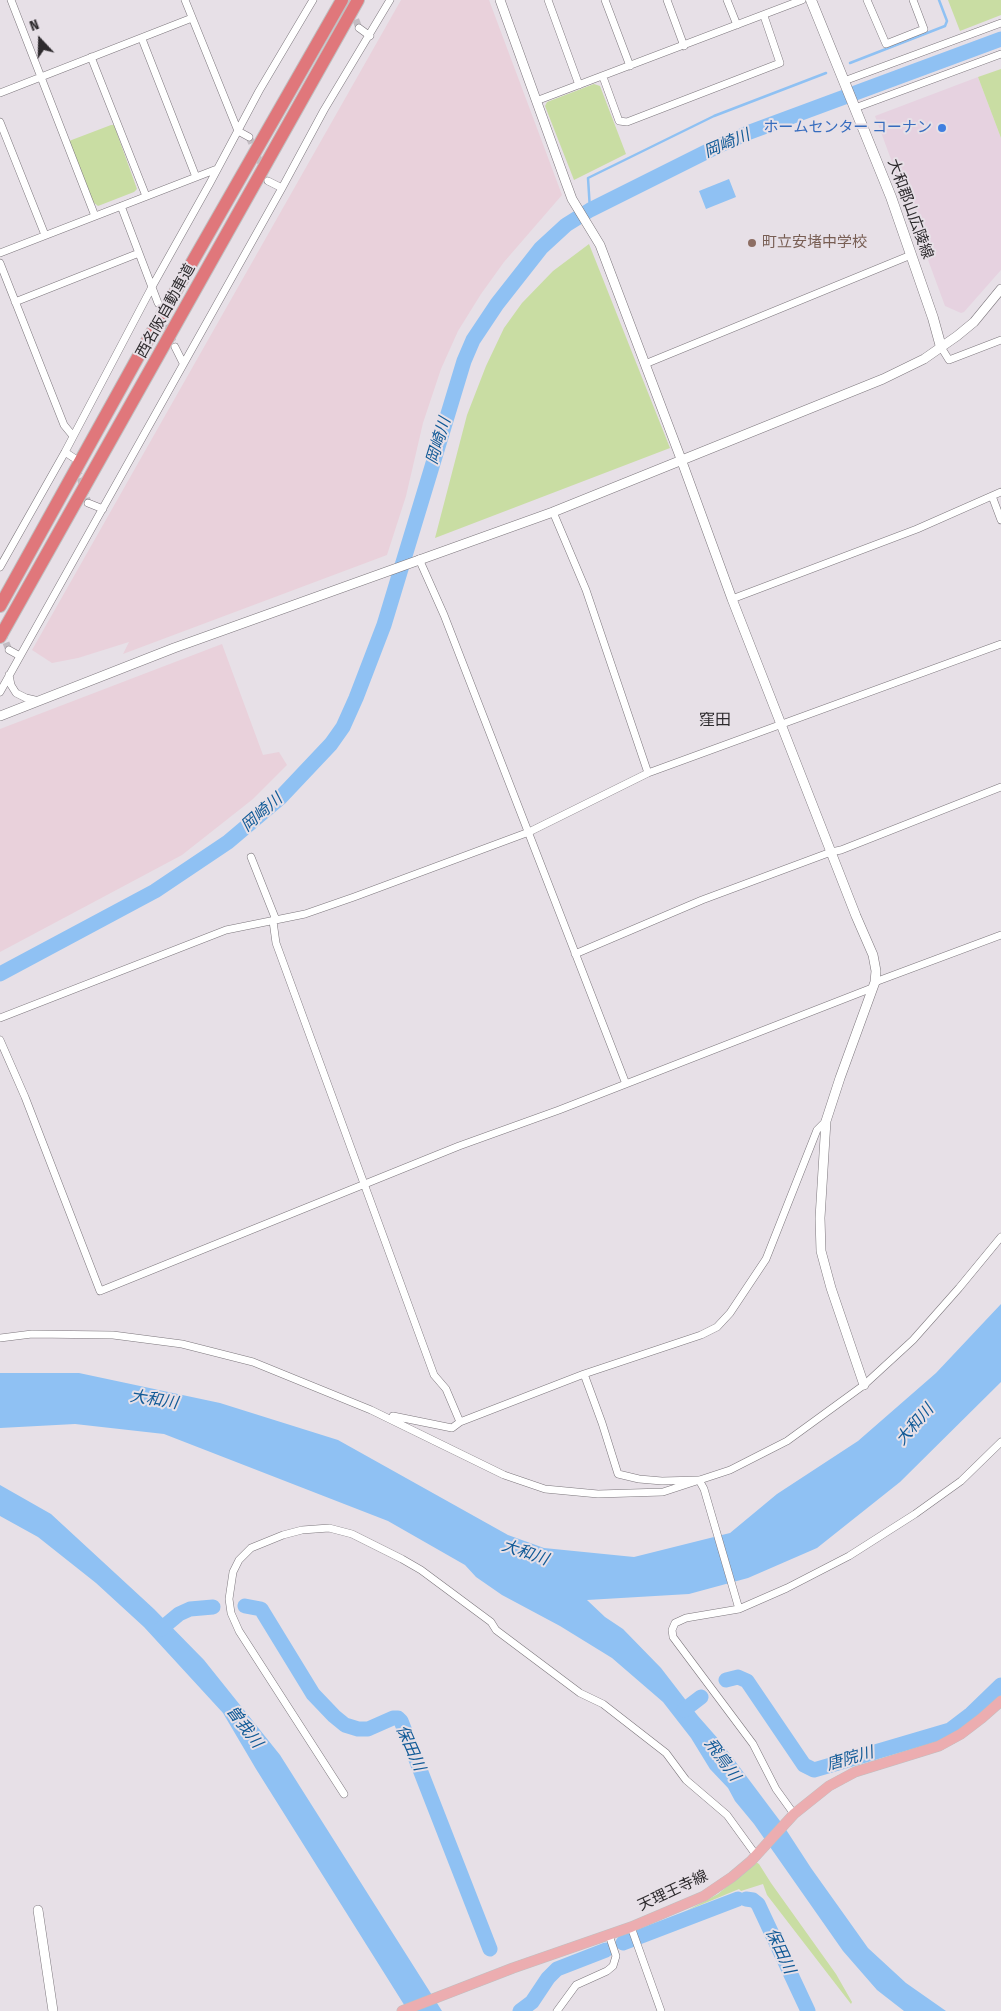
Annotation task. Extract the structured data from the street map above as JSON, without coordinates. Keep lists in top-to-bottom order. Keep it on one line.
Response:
{"streets":{"highway":["西名阪自動車道"],"main road":["大和郡山広陵線","天理王寺線"]},"districts":["窪田"],"water":["岡崎川","大和川","曽我川","保田川","唐院川","飛鳥川"],"places":["ホームセンター コーナン","町立安堵中学校"],"north":"top"}
